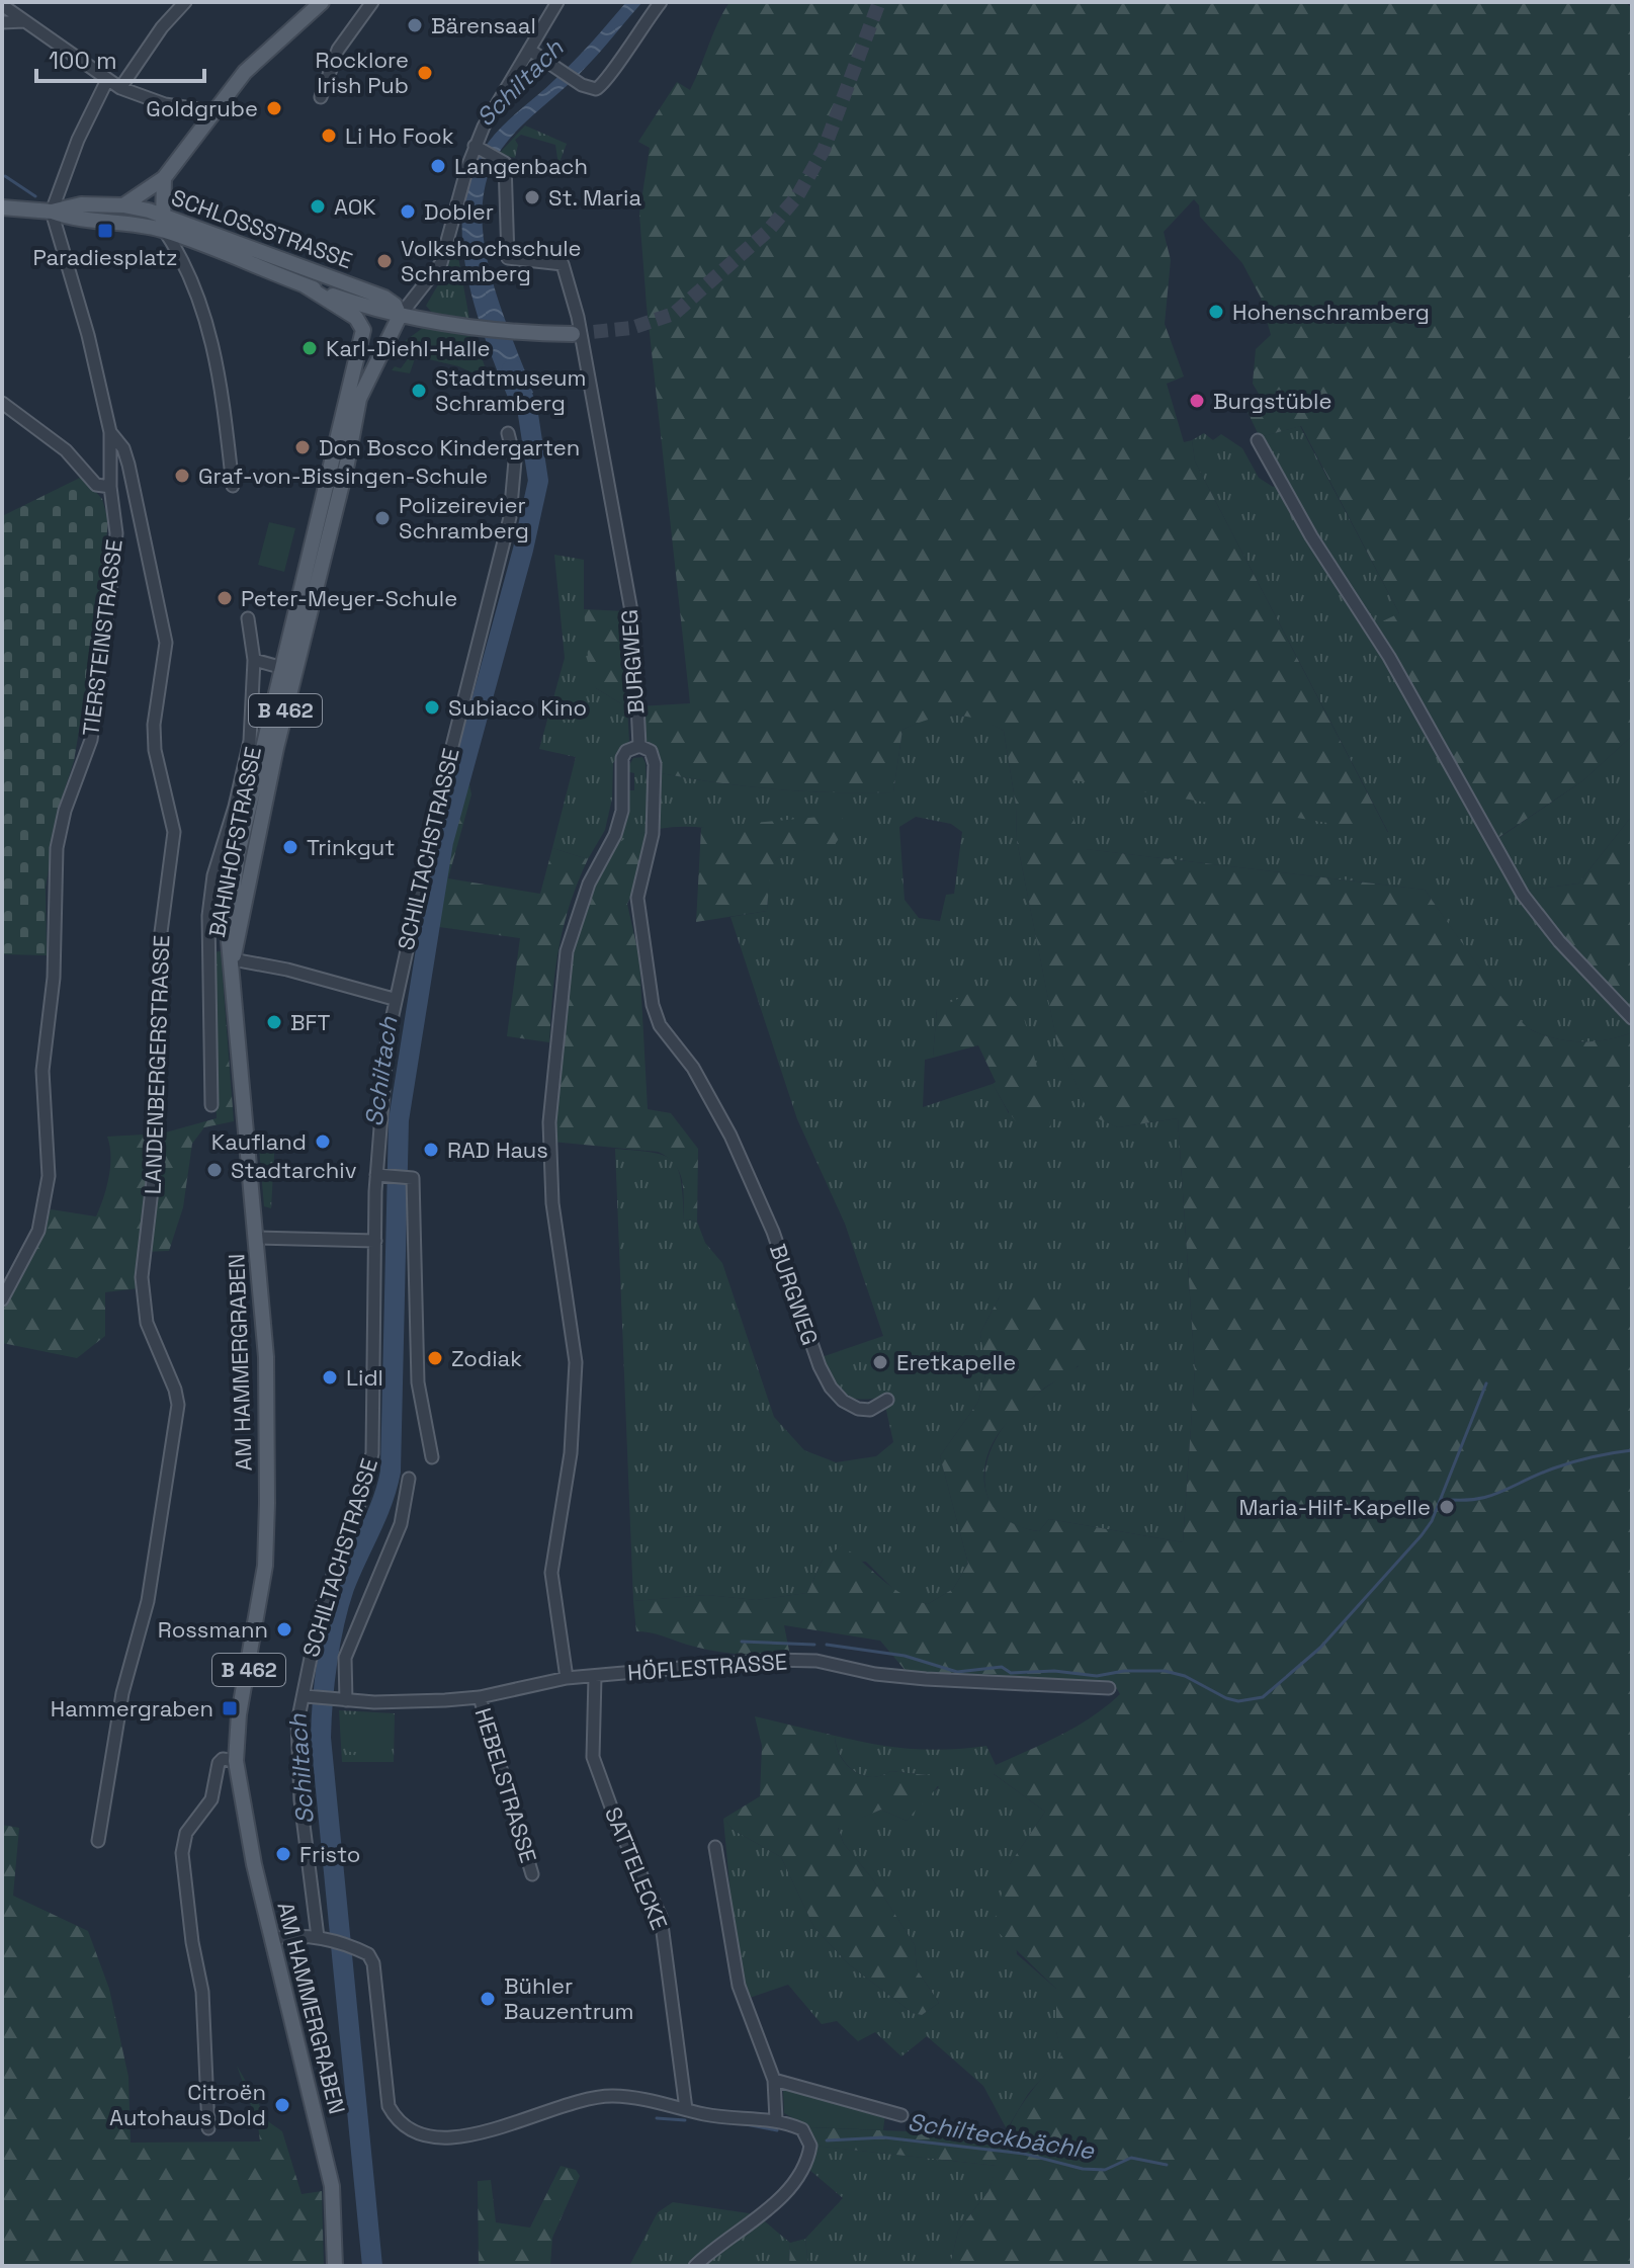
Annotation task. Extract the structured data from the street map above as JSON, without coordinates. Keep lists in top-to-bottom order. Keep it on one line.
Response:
{"streets":{"main road":["SCHLOSSSTRASSE","B 462","BAHNHOFSTRASSE","AM HAMMERGRABEN"],"street":["TIERSTEINSTRASSE","BURGWEG","SCHILTACHSTRASSE","LANDENBERGERSTRASSE","HÖFLESTRASSE","HEBELSTRASSE","SATTELECKE"]},"crossings":[["SCHLOSSSTRASSE","B 462"],["SCHLOSSSTRASSE","BAHNHOFSTRASSE"],["TIERSTEINSTRASSE","B 462"],["TIERSTEINSTRASSE","LANDENBERGERSTRASSE"],["BAHNHOFSTRASSE","SCHILTACHSTRASSE"],["BAHNHOFSTRASSE","AM HAMMERGRABEN"],["SCHILTACHSTRASSE","HÖFLESTRASSE"],["HÖFLESTRASSE","HEBELSTRASSE"],["HÖFLESTRASSE","SATTELECKE"]],"water":["Schiltach","Schilteckbächle"],"places":{"other":["Bärensaal","Rocklore Irish Pub","Goldgrube","Li Ho Fook","Langenbach","St. Maria","AOK","Dobler","Volkshochschule Schramberg","Hohenschramberg","Karl-Diehl-Halle","Stadtmuseum Schramberg","Burgstüble","Don Bosco Kindergarten","Graf-von-Bissingen-Schule","Polizeirevier Schramberg","Peter-Meyer-Schule","Subiaco Kino","Trinkgut","BFT","Kaufland","RAD Haus","Stadtarchiv","Zodiak","Eretkapelle","Lidl","Maria-Hilf-Kapelle","Rossmann","Fristo","Bühler Bauzentrum","Citroën Autohaus Dold"],"transit":["Paradiesplatz","Hammergraben"]},"scale_bar":"100 m"}
